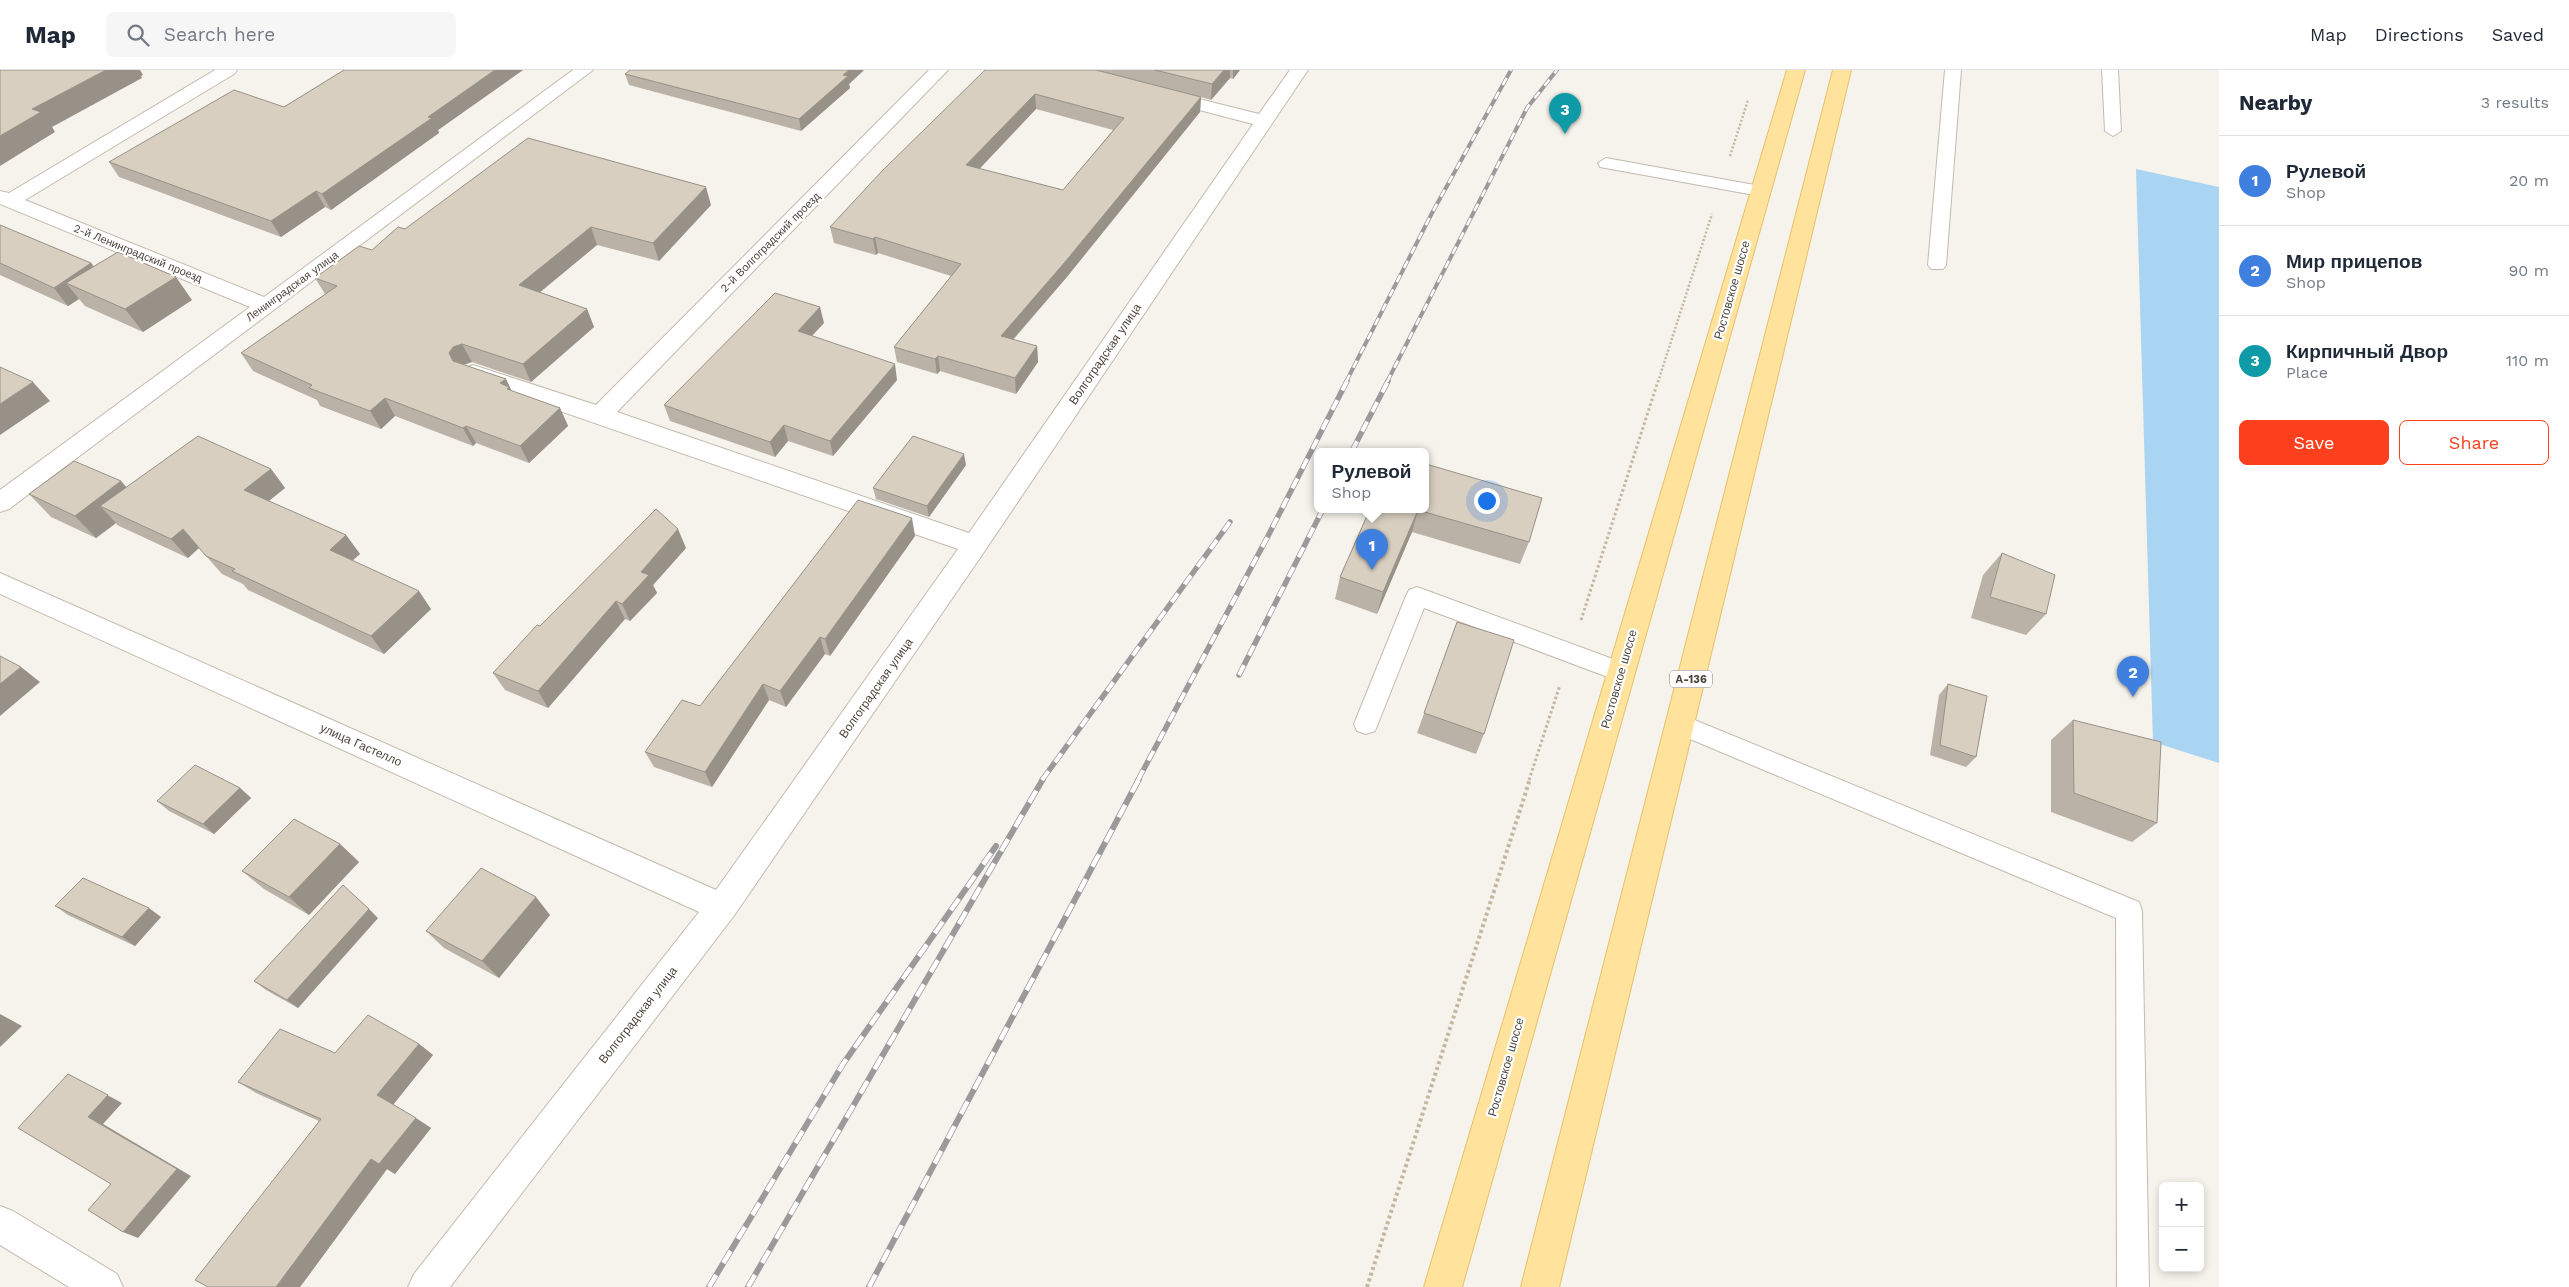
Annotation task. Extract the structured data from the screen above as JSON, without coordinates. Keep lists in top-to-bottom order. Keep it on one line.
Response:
{"streets":{"main road":["Ростовское шоссе","А-136"],"street":["2-й Волгоградский проезд","2-й Ленинградский проезд","Ленинградская улица","Волгоградская улица","улица Гастелло"]},"crossings":[["2-й Ленинградский проезд","Ленинградская улица"],["Волгоградская улица","улица Гастелло"]],"page":{"header":"Map","search":"Search here","nav":["Map","Directions","Saved"],"heading":["Nearby","3 results"],"pins":["3","1","2"],"list":[{"mark":"1","name":"Рулевой","note":"Shop","value":"20 m"},{"mark":"2","name":"Мир прицепов","note":"Shop","value":"90 m"},{"mark":"3","name":"Кирпичный Двор","note":"Place","value":"110 m"}],"buttons":["Save","Share"],"popup":["Рулевой","Shop"],"map_buttons":["+","−"]}}
